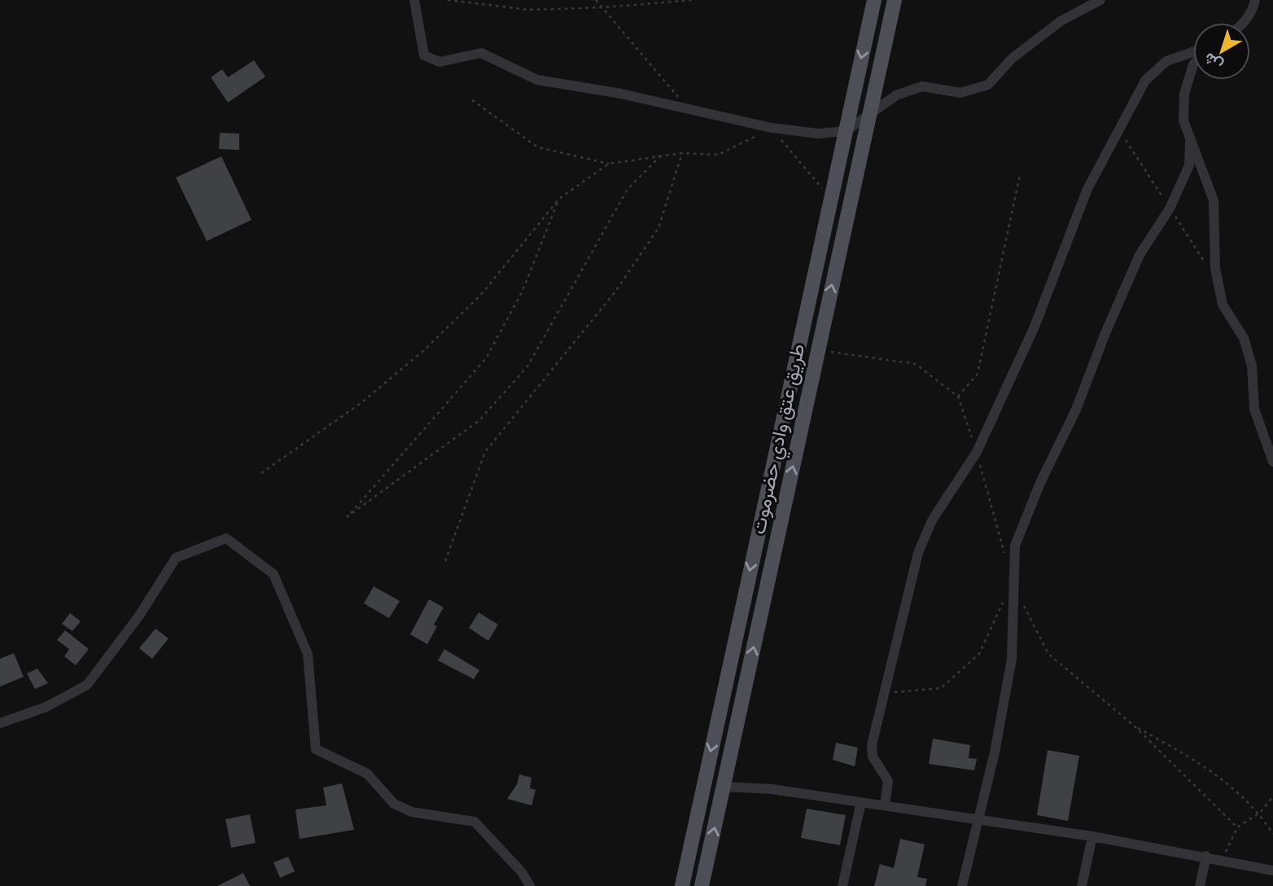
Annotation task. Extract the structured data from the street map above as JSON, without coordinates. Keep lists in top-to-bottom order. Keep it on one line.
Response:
{"streets":{"main road":["طريق عتق وادي حضرموت"]},"north":"bottom left"}
